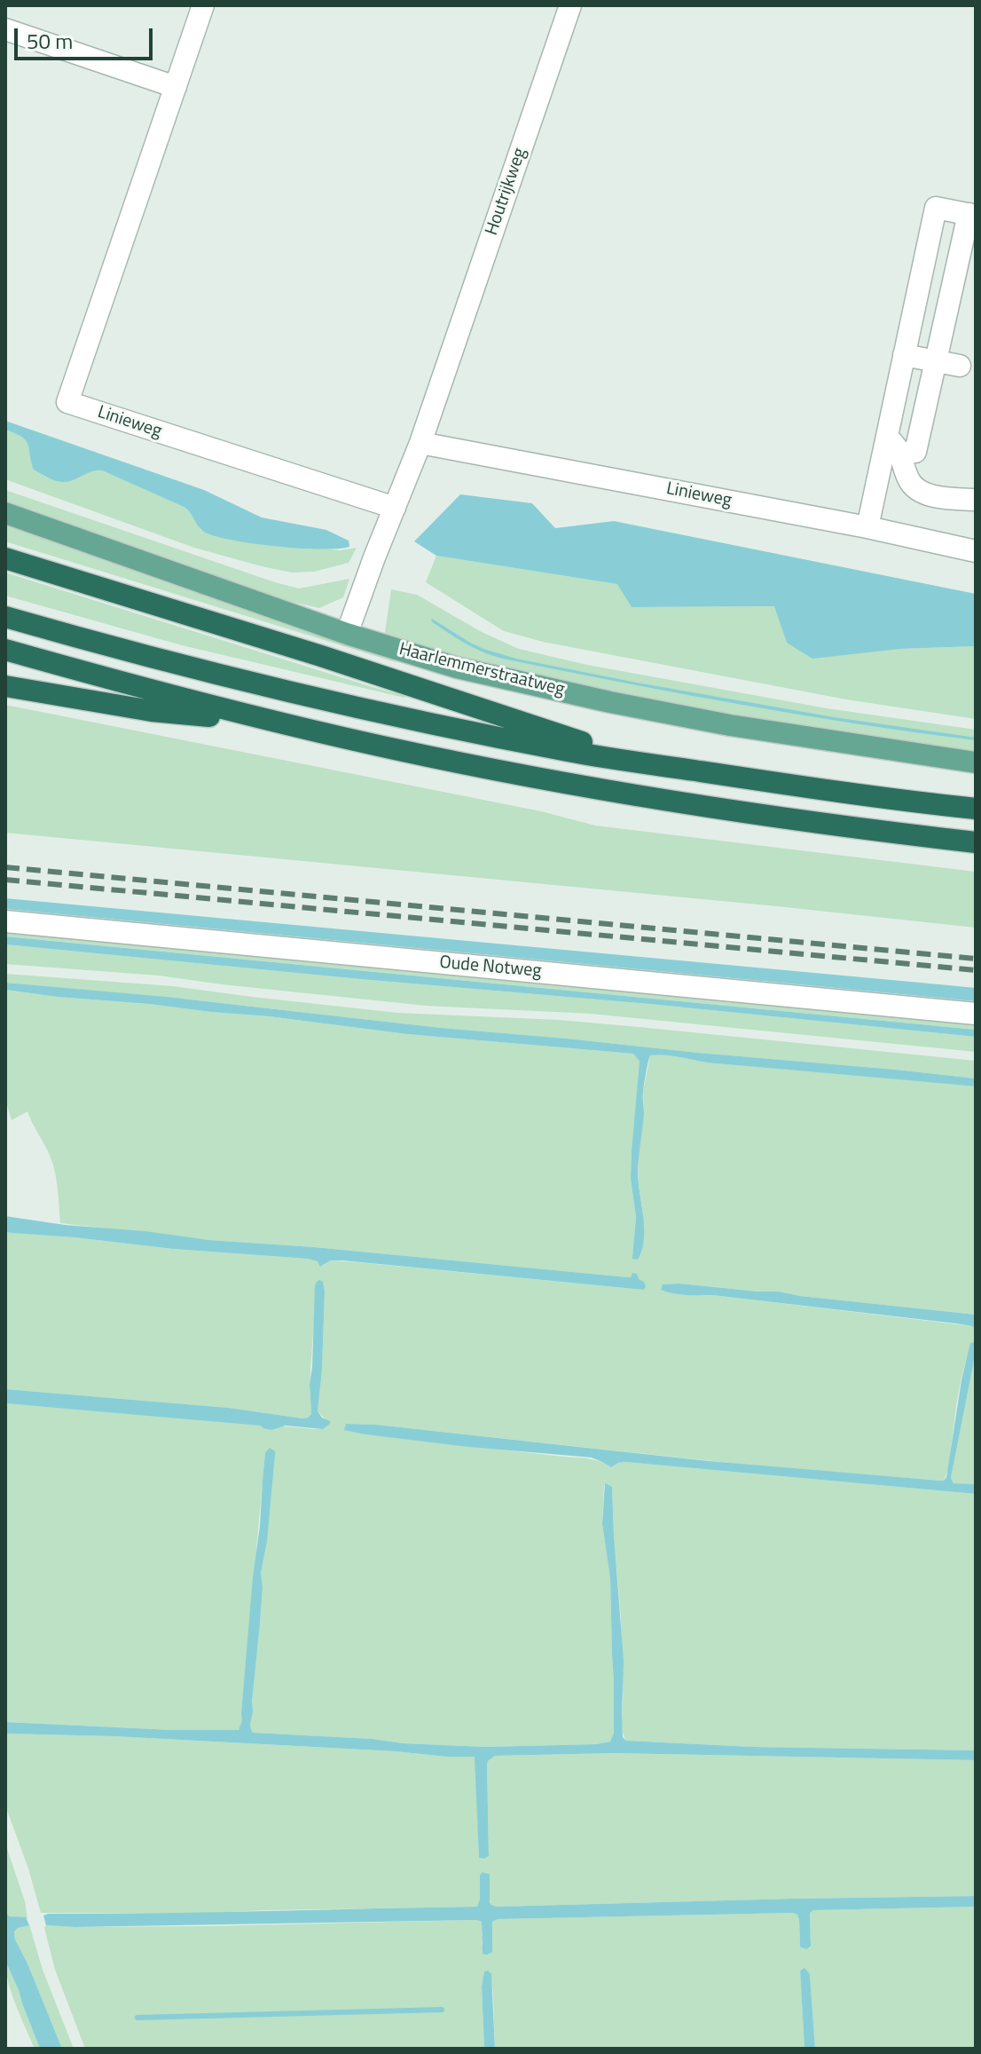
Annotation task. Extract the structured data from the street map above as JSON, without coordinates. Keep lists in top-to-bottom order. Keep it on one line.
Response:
{"streets":{"main road":["Haarlemmerstraatweg"],"street":["Houtrijkweg","Linieweg","Oude Notweg"]},"crossings":[["Houtrijkweg","Linieweg"]],"scale_bar":"50 m"}
